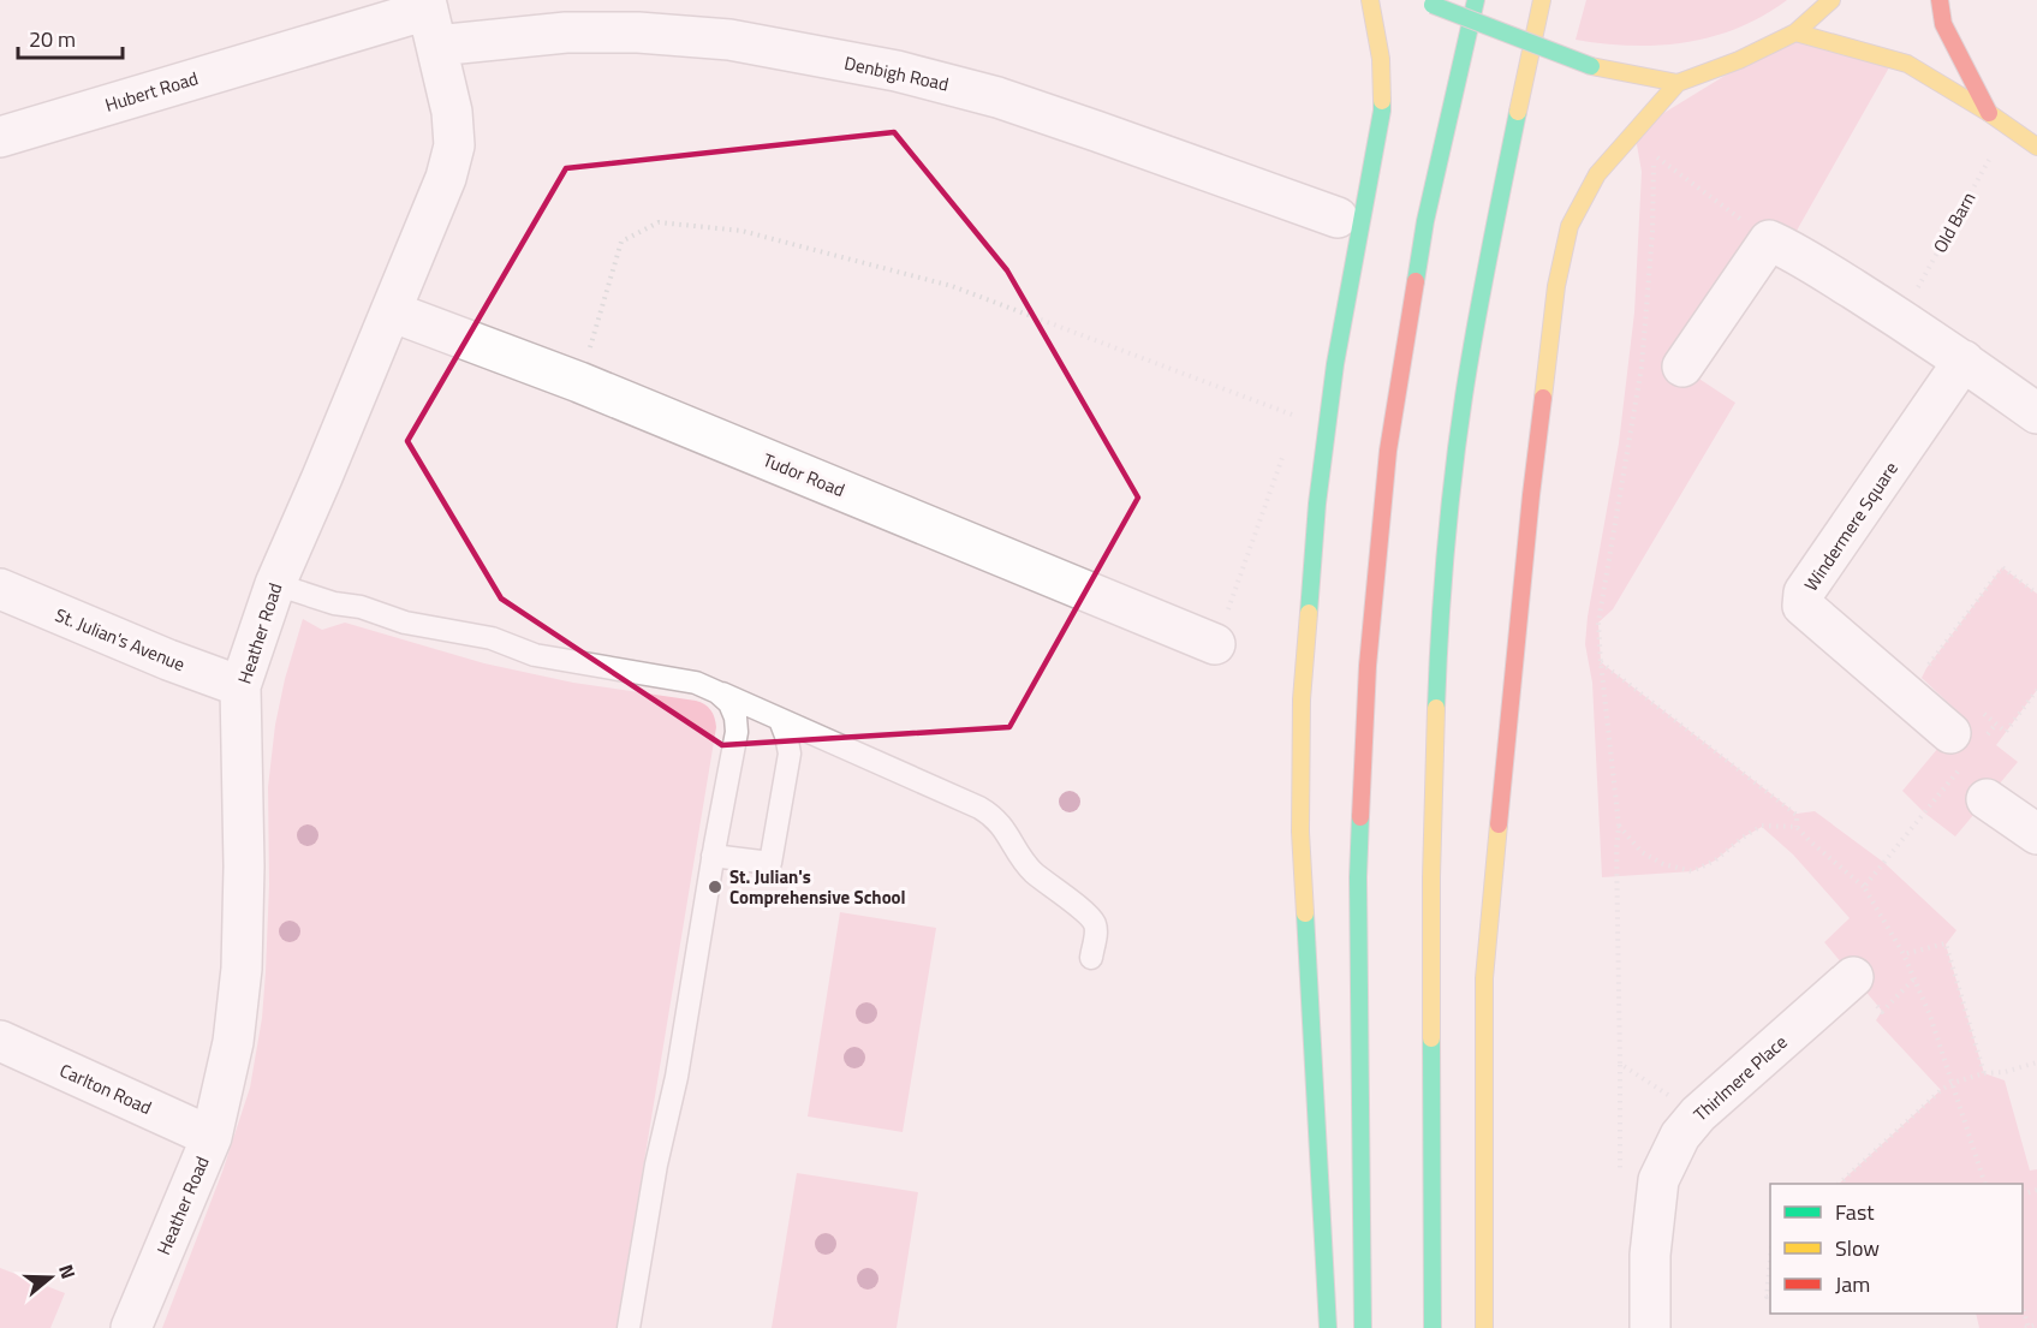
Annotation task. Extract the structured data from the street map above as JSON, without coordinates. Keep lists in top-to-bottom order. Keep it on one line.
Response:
{"streets":{"street":["Denbigh Road","Hubert Road","Tudor Road","Windermere Square","Heather Road","St. Julian's Avenue","Thirlmere Place","Carlton Road"],"path":["Old Barn"]},"crossings":[["Denbigh Road","Hubert Road"],["Denbigh Road","Heather Road"],["Hubert Road","Heather Road"],["Tudor Road","Heather Road"],["Heather Road","St. Julian's Avenue"],["Heather Road","Carlton Road"]],"places":["St. Julian's Comprehensive School"],"legend":["Fast","Slow","Jam"],"scale_bar":"20 m","north":"right"}
